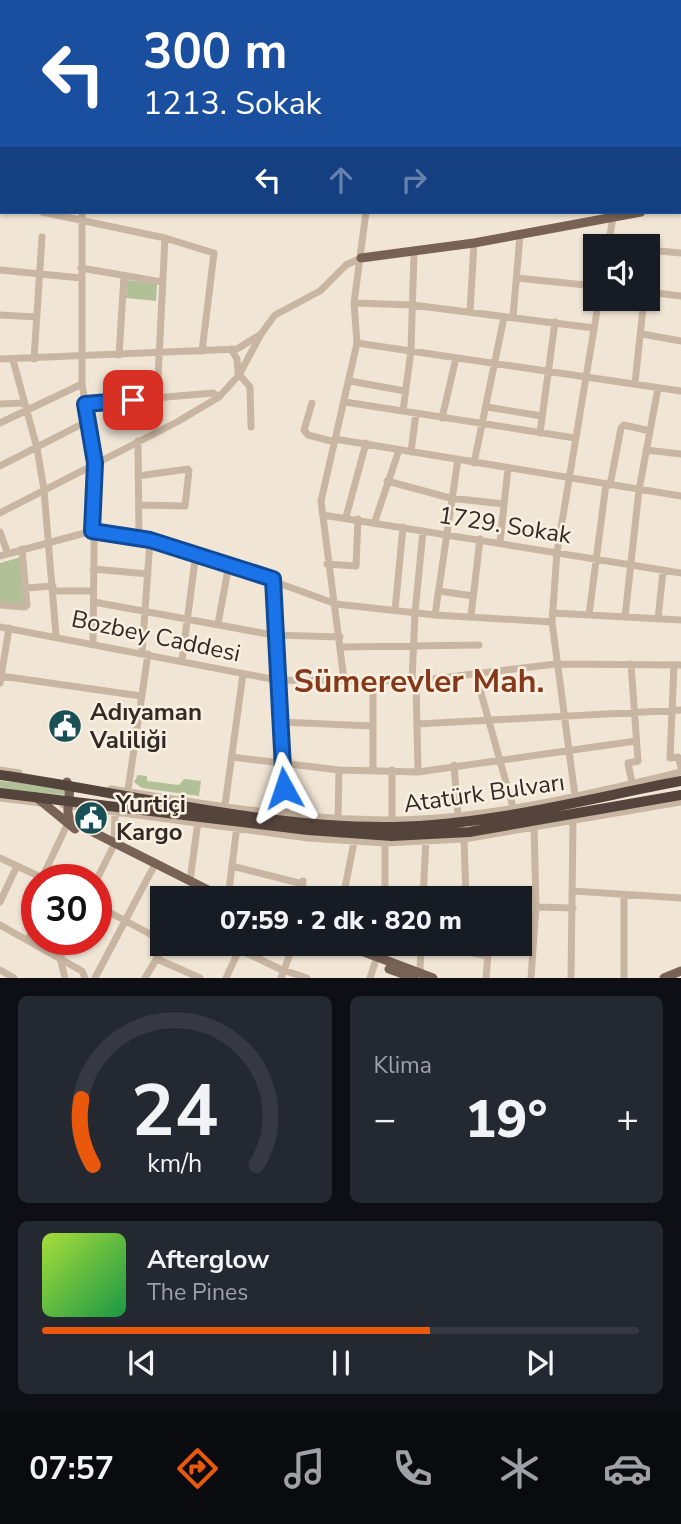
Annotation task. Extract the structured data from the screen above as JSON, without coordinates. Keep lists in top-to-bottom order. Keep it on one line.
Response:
{"streets":{"highway":["Atatürk Bulvarı"],"street":["1729. Sokak","Bozbey Caddesi"]},"districts":["Sümerevler Mah."],"places":{"public building":["Adıyaman Valiliği","Yurtiçi Kargo"]},"page":{"turn":["300 m","1213. Sokak"],"limit":"30","trip":"07:59 · 2 dk · 820 m","tile":"Klima","heat":["−","19°","+"],"song":["Afterglow","The Pines"],"tabs":"07:57","gauge":["24","km/h"]}}
